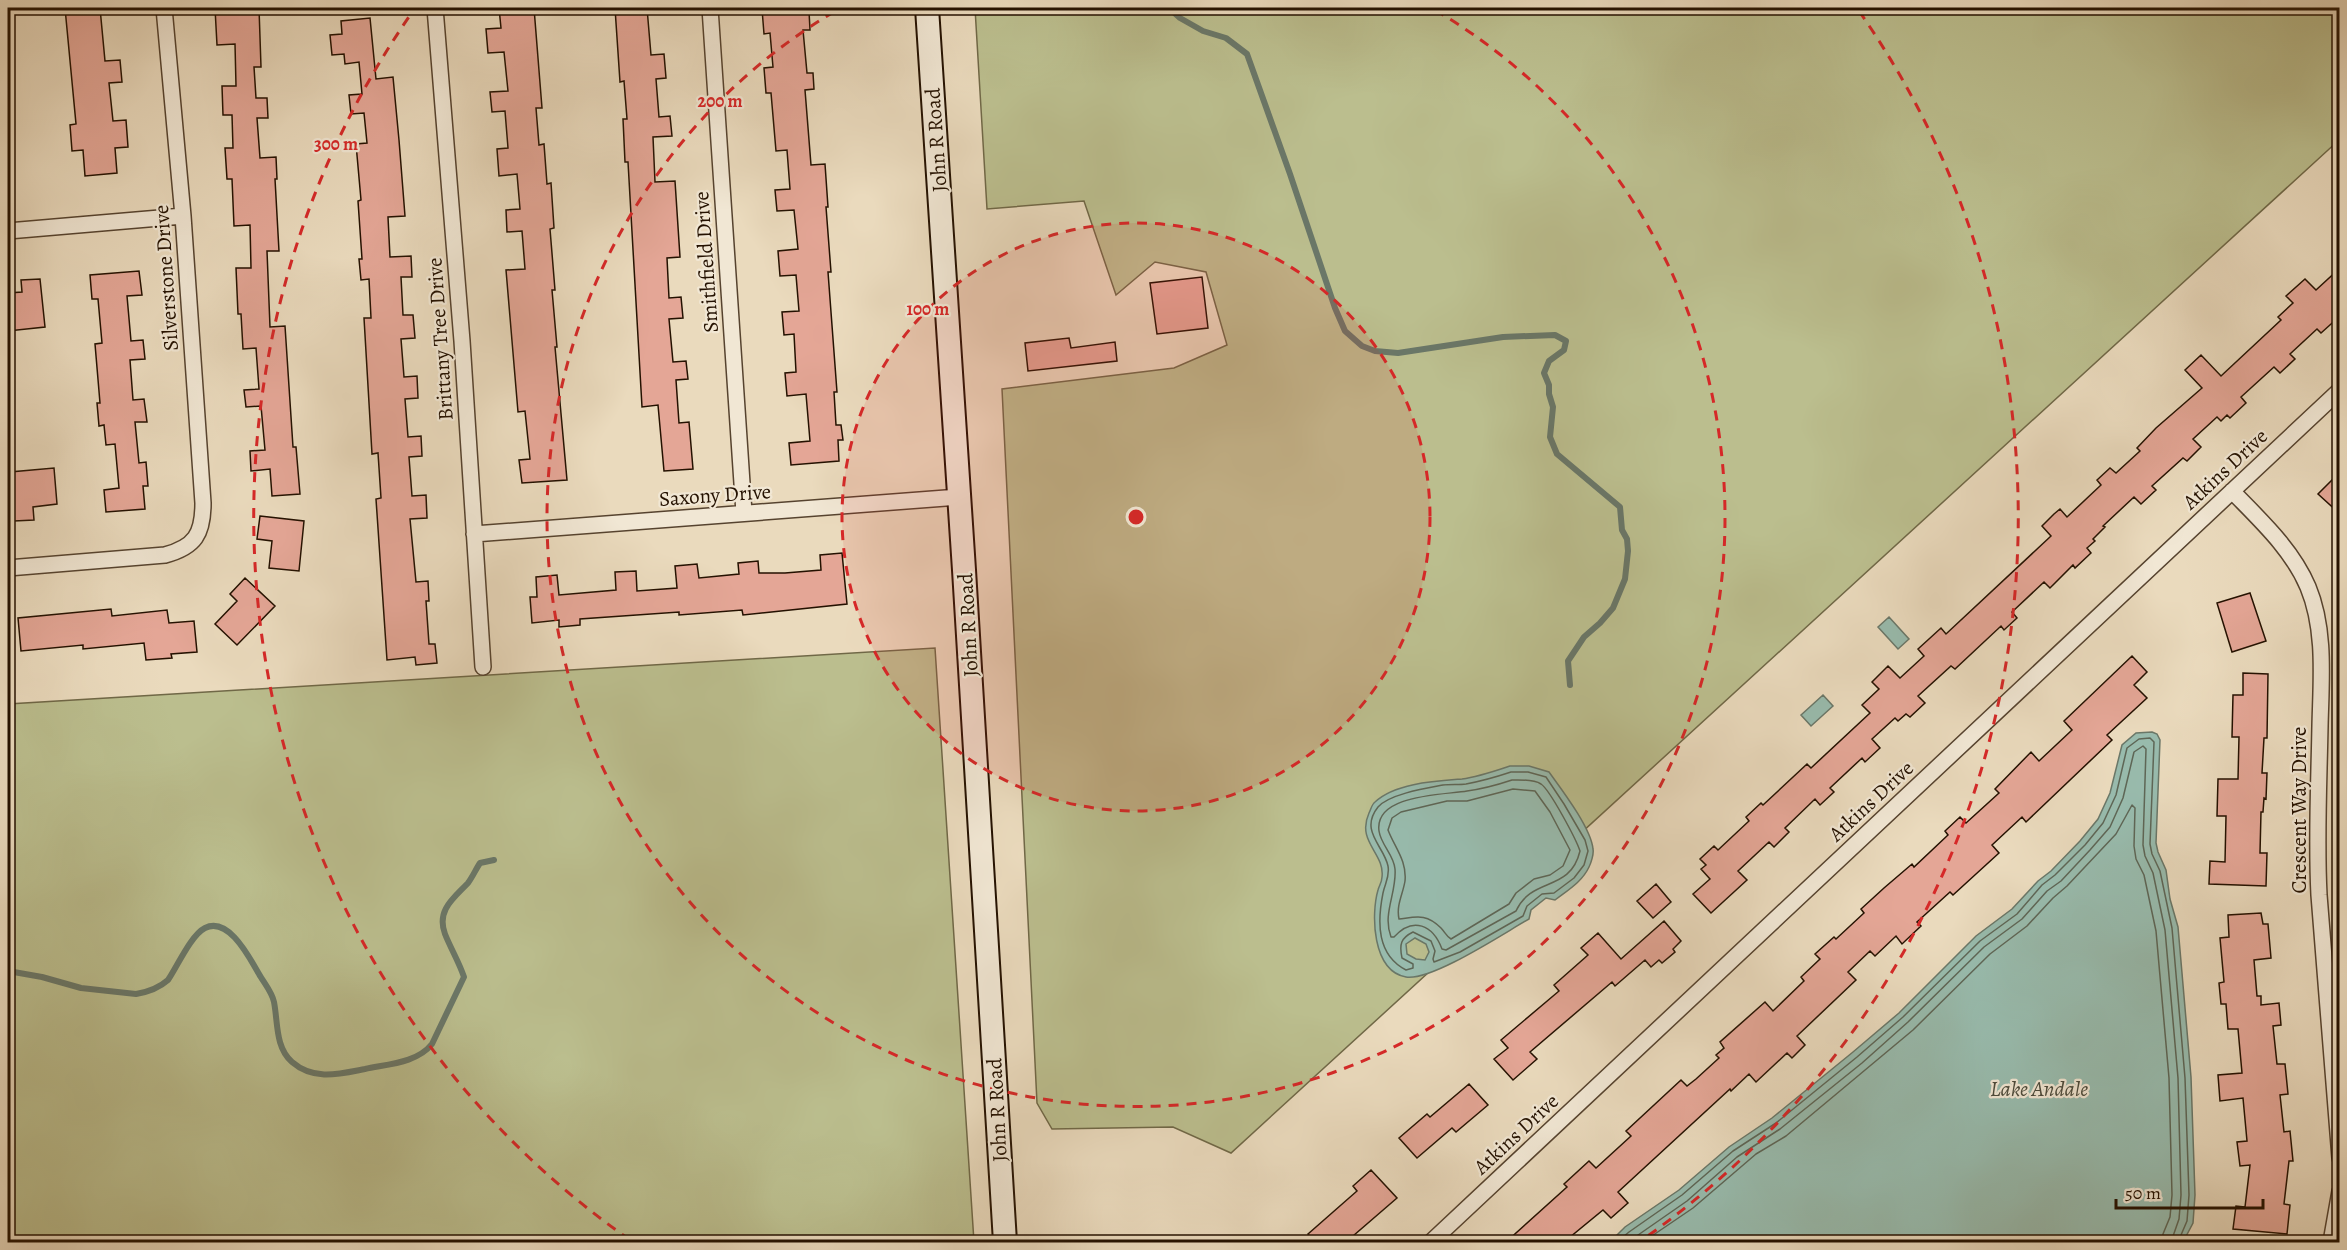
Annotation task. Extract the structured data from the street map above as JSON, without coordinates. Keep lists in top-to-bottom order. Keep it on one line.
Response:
{"streets":{"main road":["John R Road"],"street":["Smithfield Drive","Silverstone Drive","Brittany Tree Drive","Atkins Drive","Saxony Drive","Crescent Way Drive"]},"crossings":[["John R Road","Saxony Drive"],["Smithfield Drive","Saxony Drive"],["Brittany Tree Drive","Saxony Drive"],["Atkins Drive","Crescent Way Drive"]],"water":["Lake Andale"],"scale_bar":"50 m","rings":["200 m","300 m","100 m"]}
